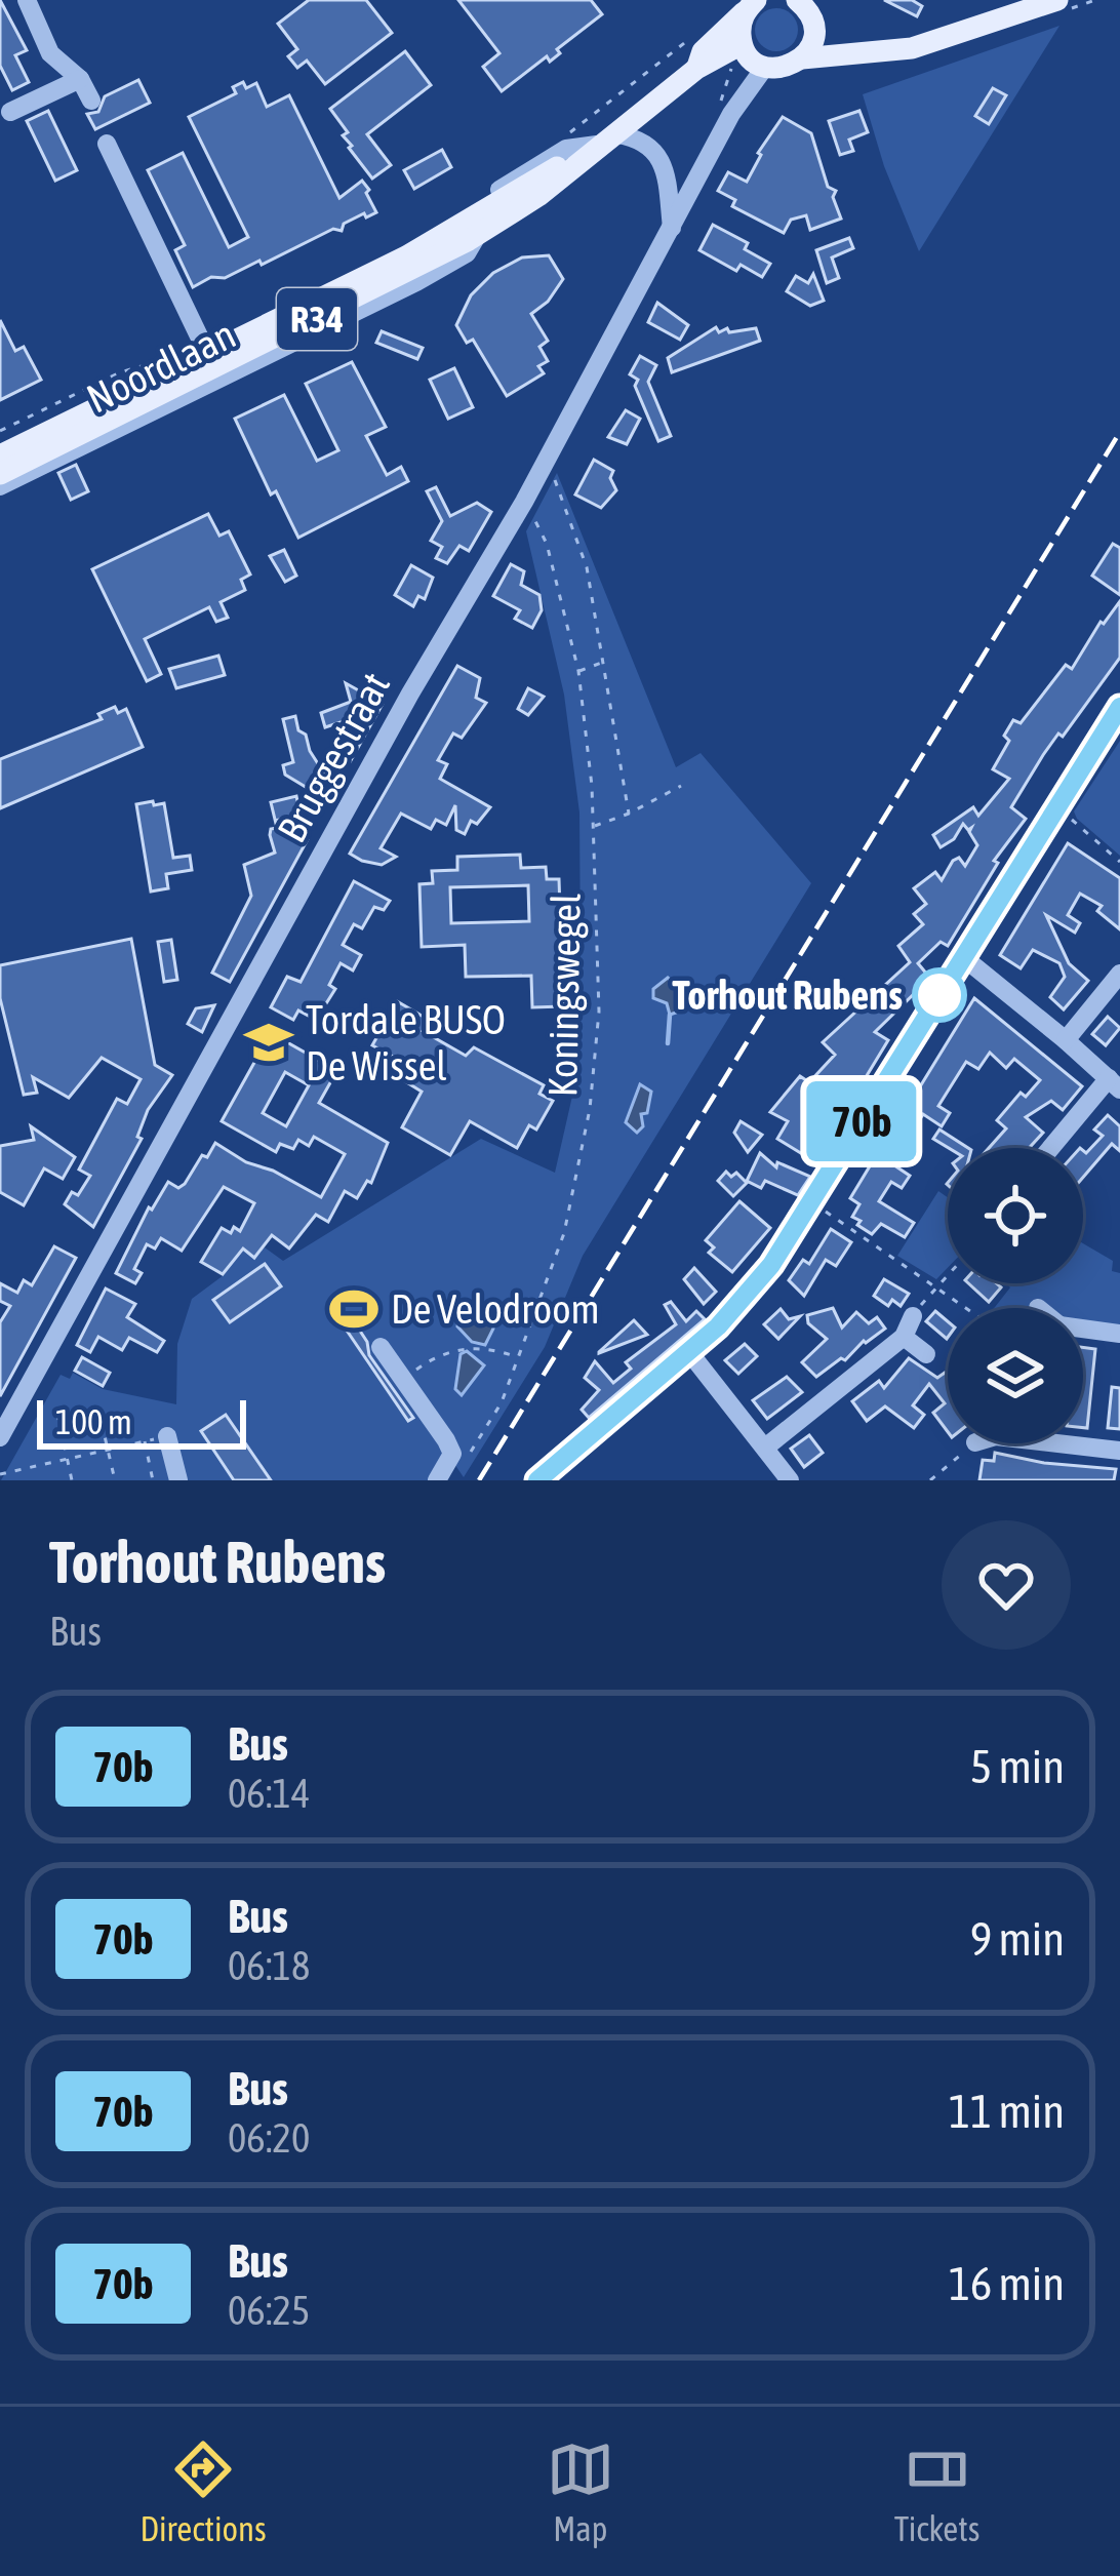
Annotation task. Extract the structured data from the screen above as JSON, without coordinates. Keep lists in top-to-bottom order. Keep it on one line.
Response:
{"streets":{"main road":["R34","Noordlaan"],"street":["Bruggestraat"],"path":["Koningswegel"]},"crossings":[["Noordlaan","Bruggestraat"],["Bruggestraat","Koningswegel"]],"places":{"other":["Torhout Rubens"],"school or university":["Tordale BUSO De Wissel"],"sports":["De Velodroom"]},"lines":["bus line 70b"],"scale_bar":"100 m","page":{"on_map":"70b","scale":"100 m","heading":["Torhout Rubens","Bus"],"list":[{"mark":"70b","name":"Bus","note":"06:14","value":"5 min"},{"mark":"70b","name":"Bus","note":"06:18","value":"9 min"},{"mark":"70b","name":"Bus","note":"06:20","value":"11 min"},{"mark":"70b","name":"Bus","note":"06:25","value":"16 min"}],"tabs":["Directions","Map","Tickets"]}}
